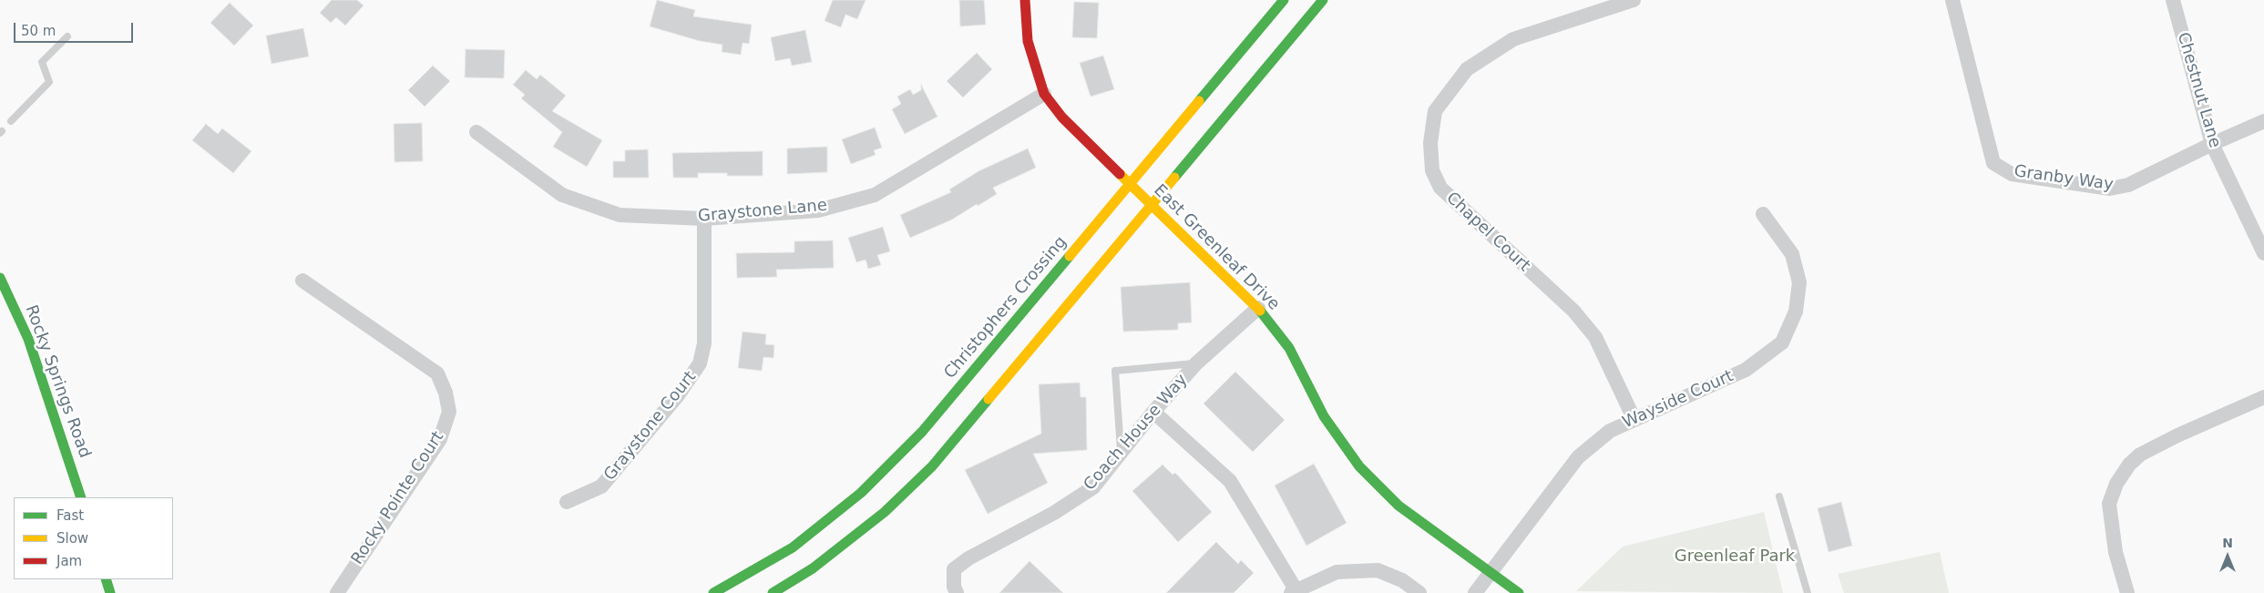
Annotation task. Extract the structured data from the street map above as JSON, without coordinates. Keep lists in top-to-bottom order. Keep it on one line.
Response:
{"streets":{"street":["Chestnut Lane","Granby Way","Graystone Lane","Chapel Court","East Greenleaf Drive","Christophers Crossing","Rocky Springs Road","Wayside Court","Graystone Court","Coach House Way","Rocky Pointe Court"]},"crossings":[["Chestnut Lane","Granby Way"],["Graystone Lane","East Greenleaf Drive"],["Graystone Lane","Graystone Court"],["Chapel Court","Wayside Court"],["East Greenleaf Drive","Christophers Crossing"],["East Greenleaf Drive","Wayside Court"],["East Greenleaf Drive","Coach House Way"]],"parks":["Greenleaf Park"],"legend":["Fast","Slow","Jam"],"scale_bar":"50 m","north":"top"}
